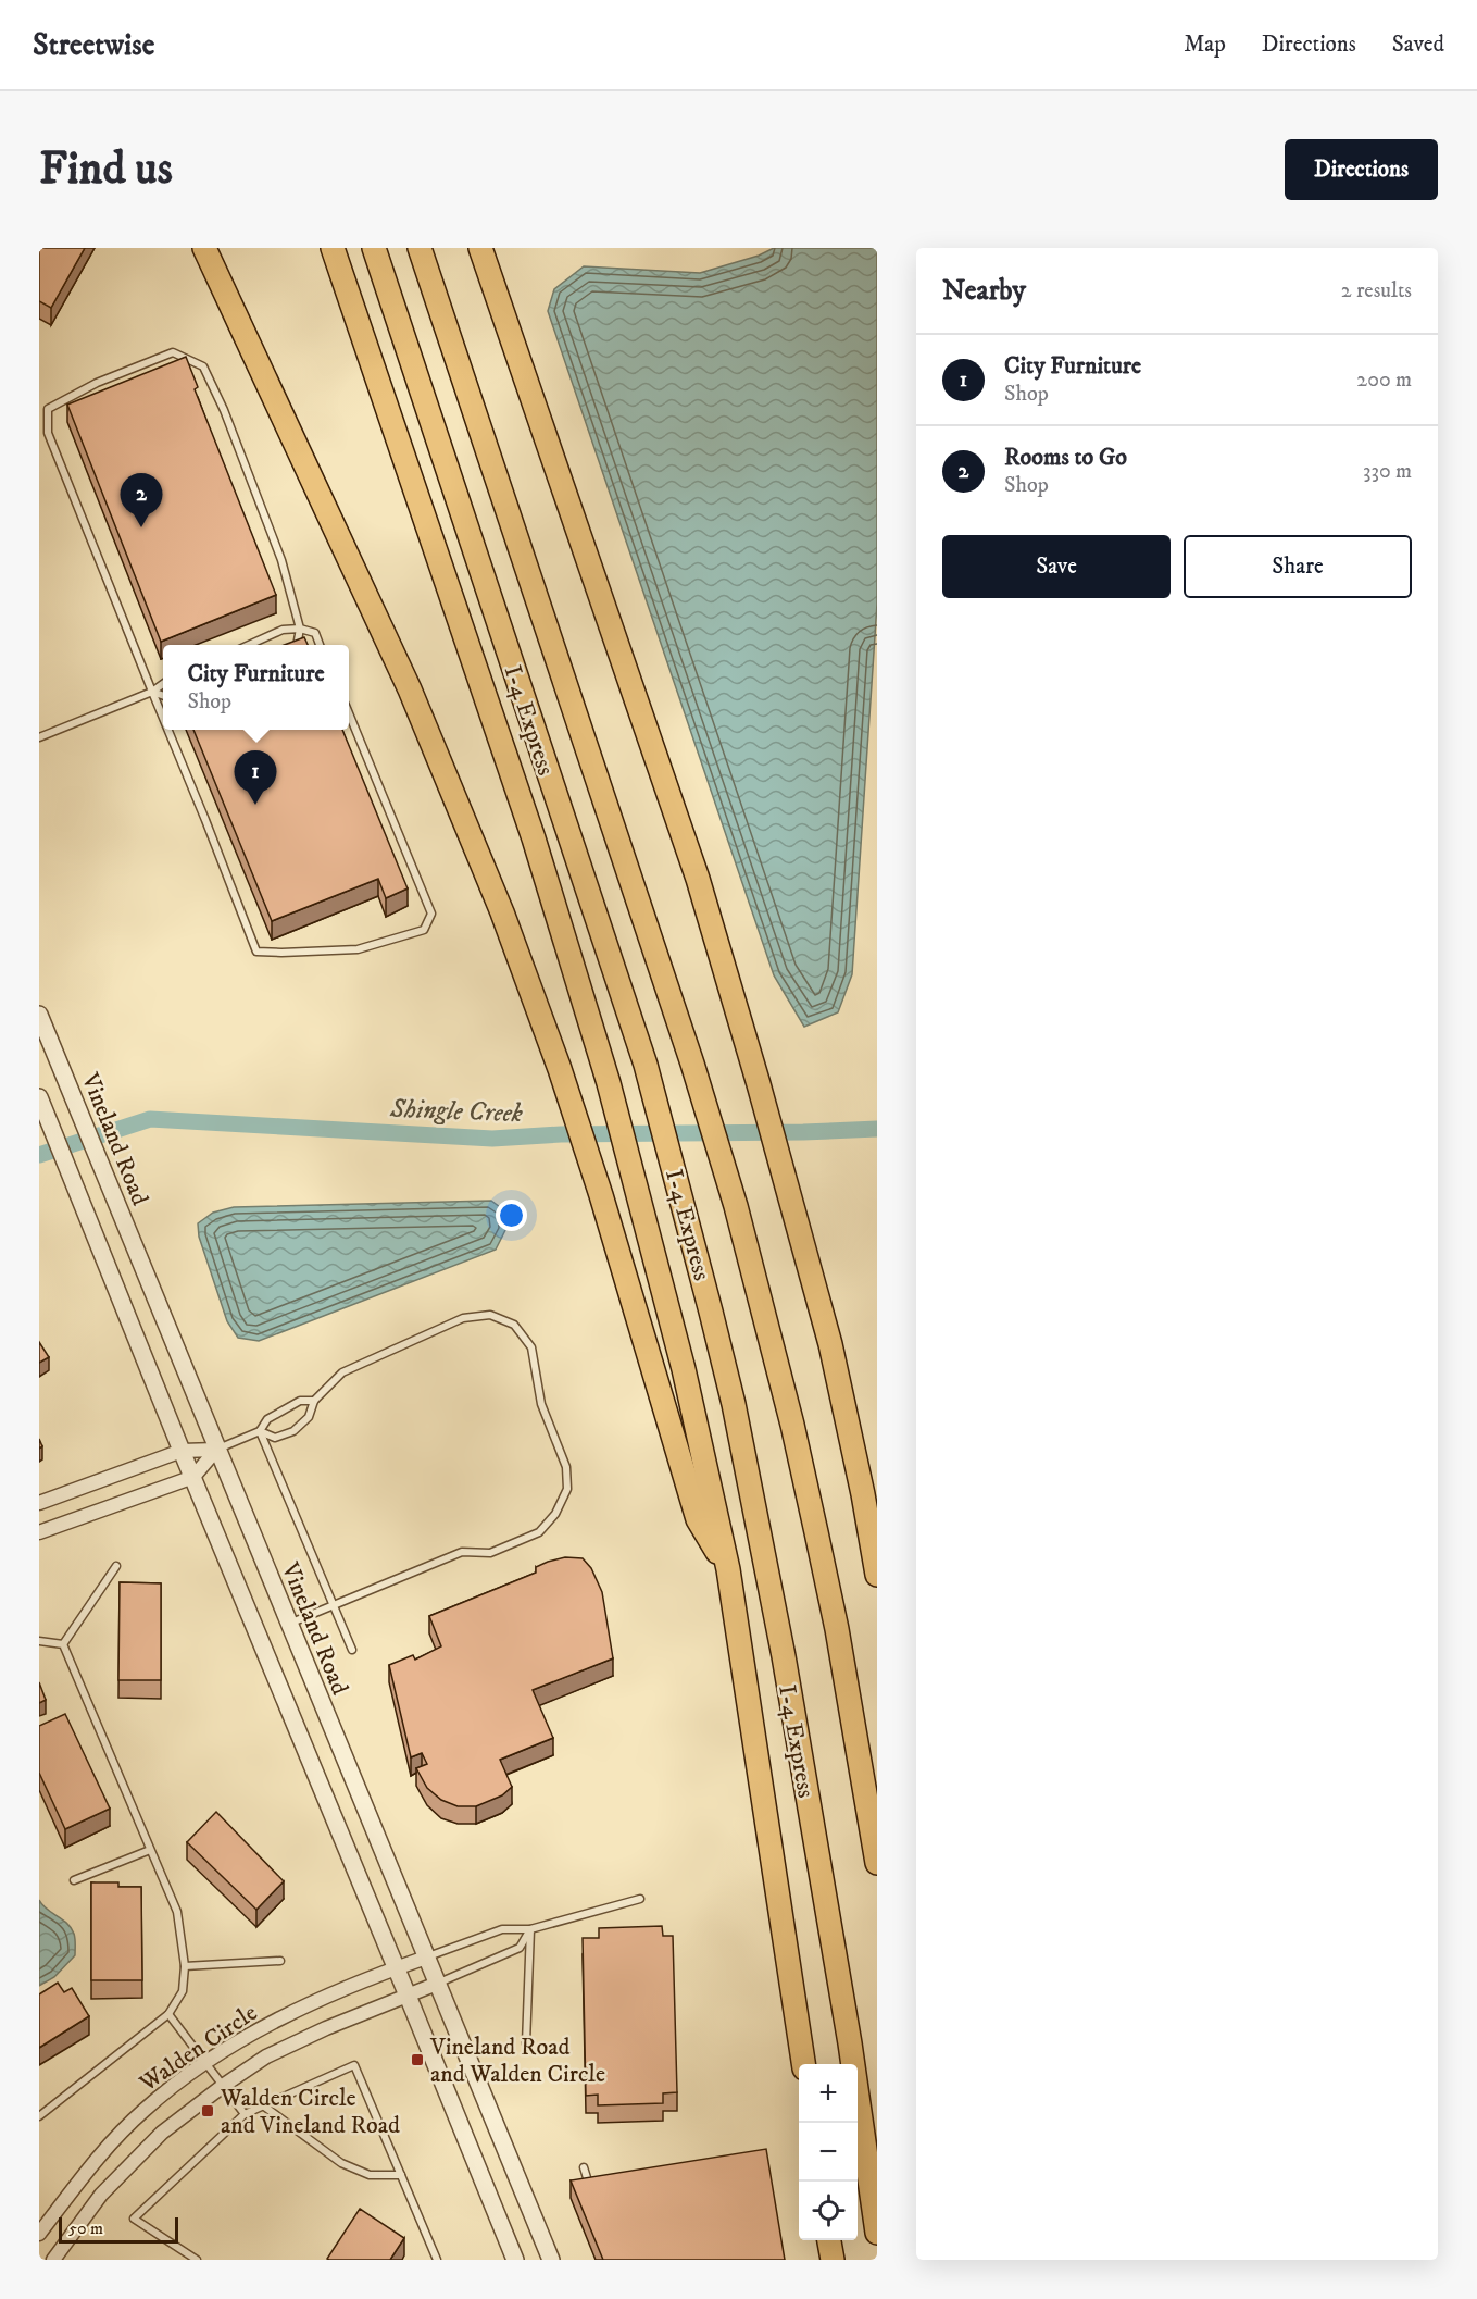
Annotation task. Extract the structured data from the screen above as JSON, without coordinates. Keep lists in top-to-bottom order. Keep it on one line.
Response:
{"streets":{"highway":["I-4 Express"],"street":["Vineland Road","Walden Circle"]},"crossings":[["Vineland Road","Walden Circle"]],"water":["Shingle Creek"],"places":{"transit":["Vineland Road and Walden Circle","Walden Circle and Vineland Road"]},"scale_bar":"50 m","page":{"header":"Streetwise","nav":["Map","Directions","Saved"],"buttons":["Directions",["Save","Share"]],"title":"Find us","heading":["Nearby","2 results"],"list":[{"mark":"1","name":"City Furniture","note":"Shop","value":"200 m"},{"mark":"2","name":"Rooms to Go","note":"Shop","value":"330 m"}],"pins":["2","1"],"popup":["City Furniture","Shop"],"map_buttons":["+","−"],"scale":"50 m"}}
